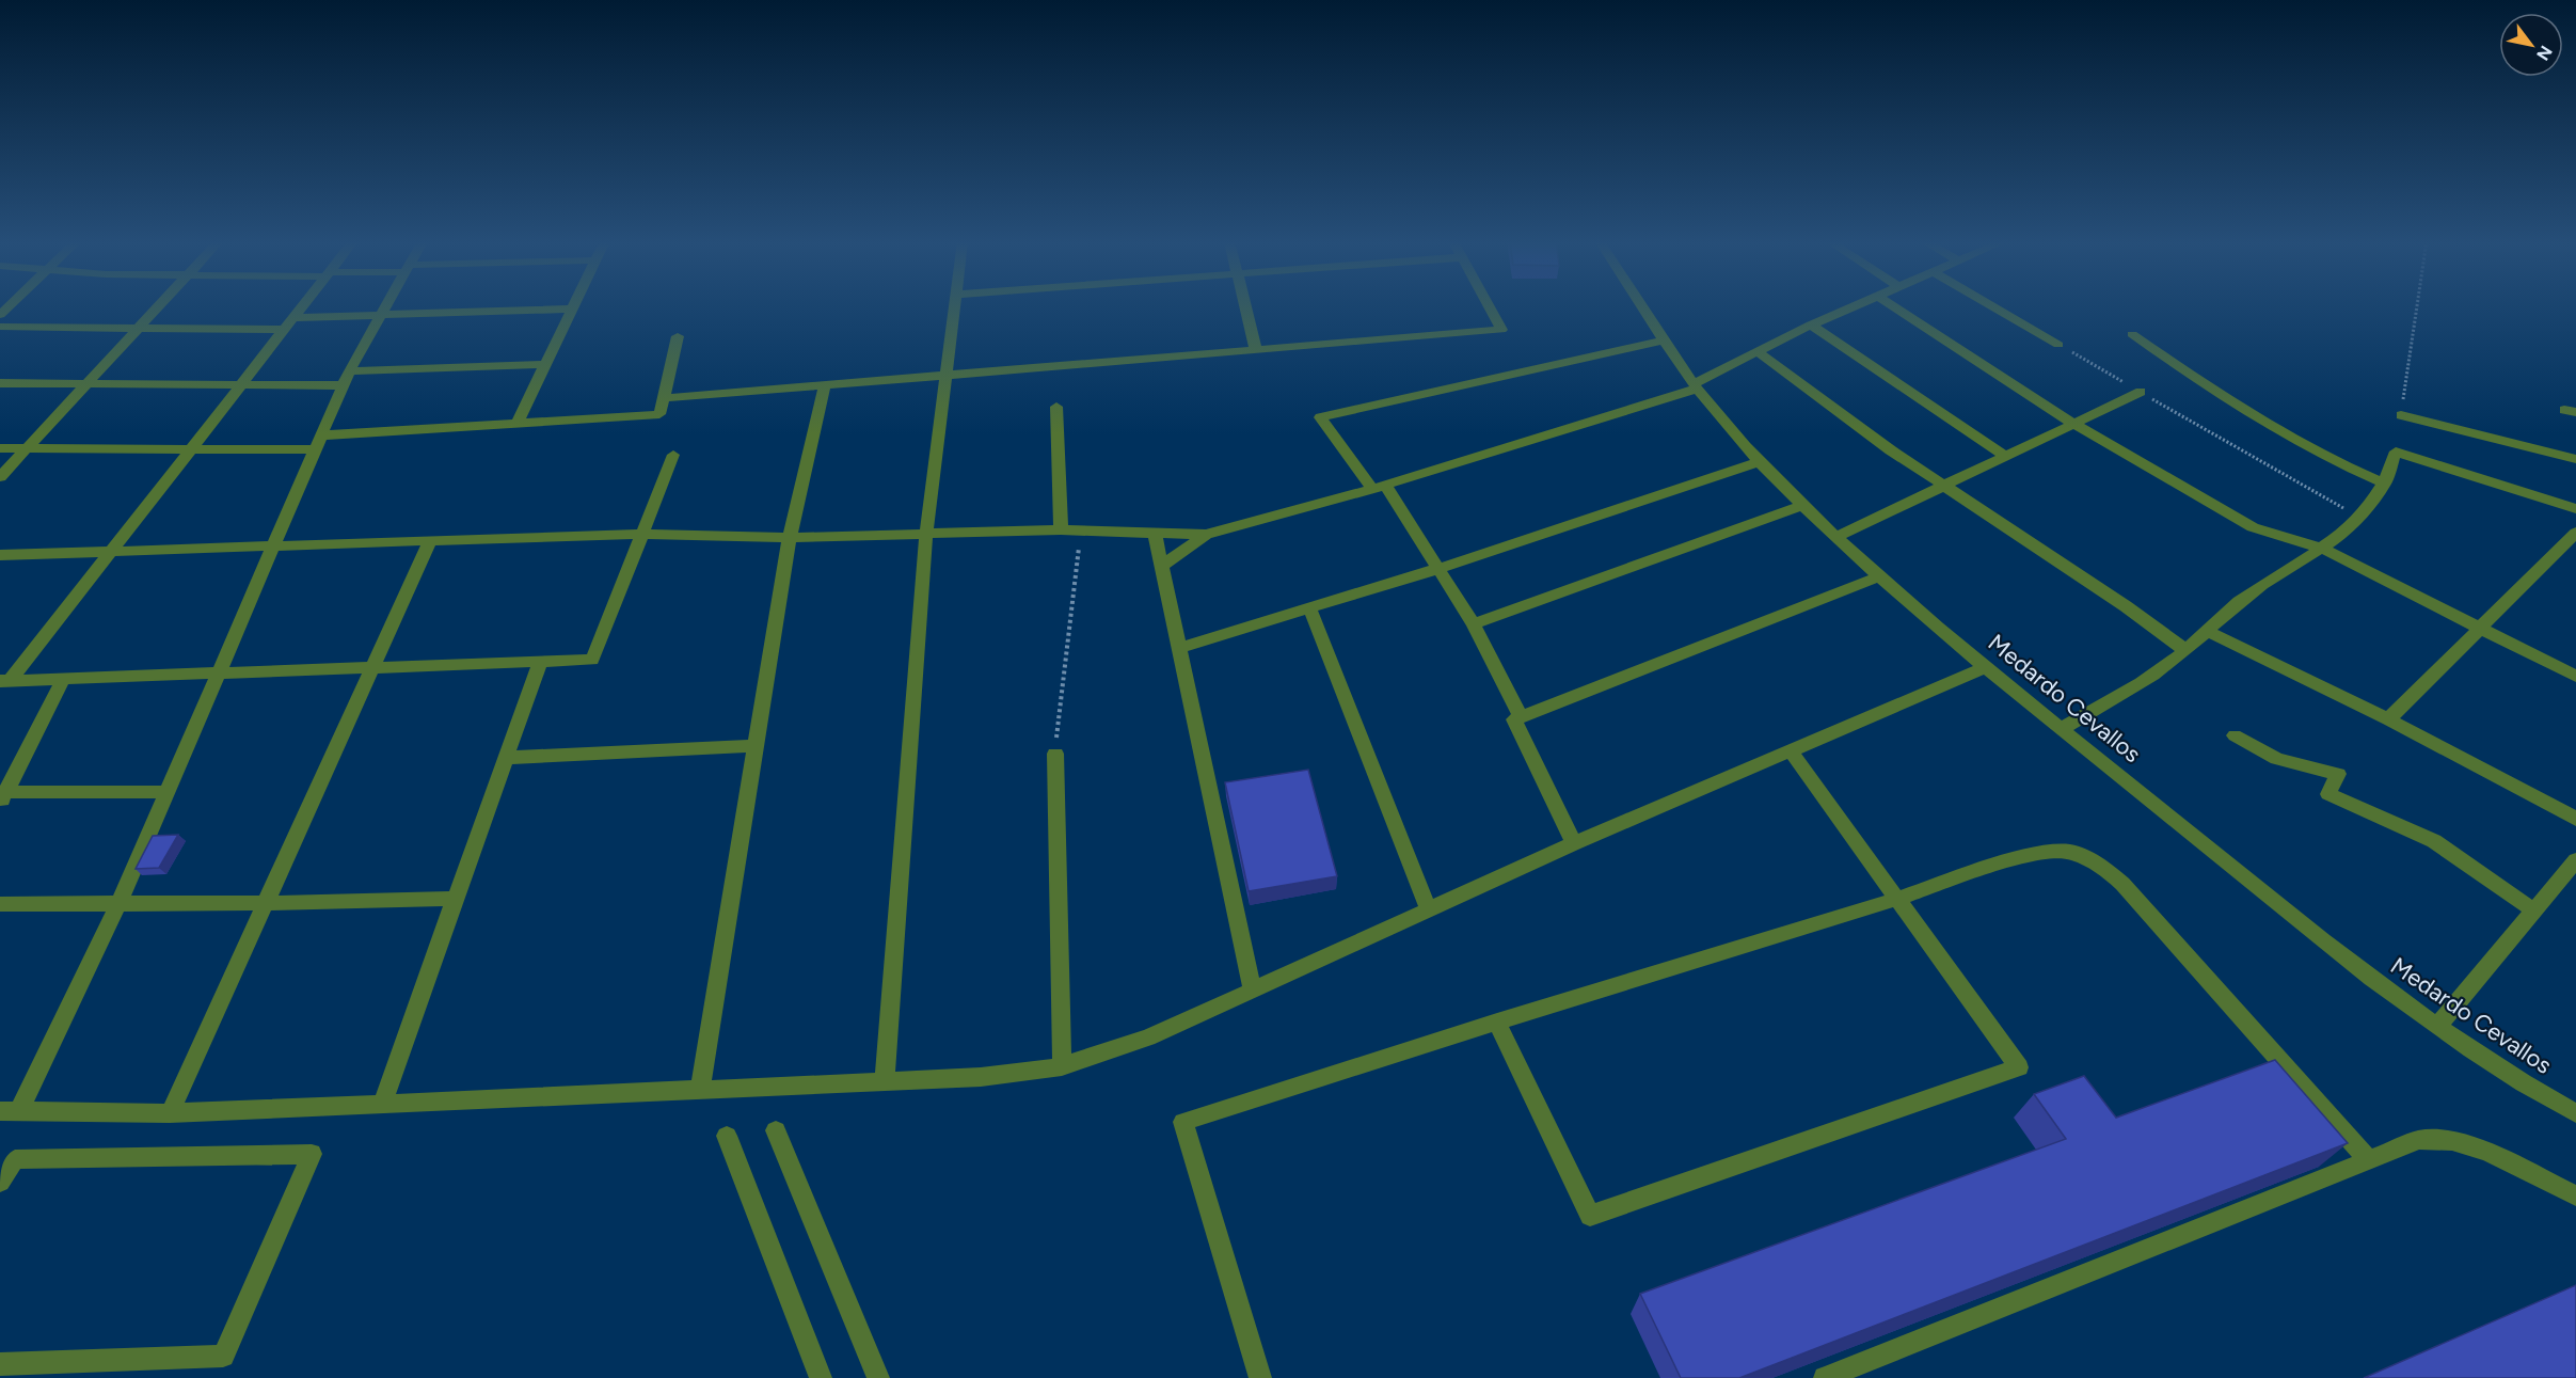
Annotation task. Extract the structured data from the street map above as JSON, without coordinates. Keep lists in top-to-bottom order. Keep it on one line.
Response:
{"streets":{"street":["Medardo Cevallos"]},"north":"bottom right"}
